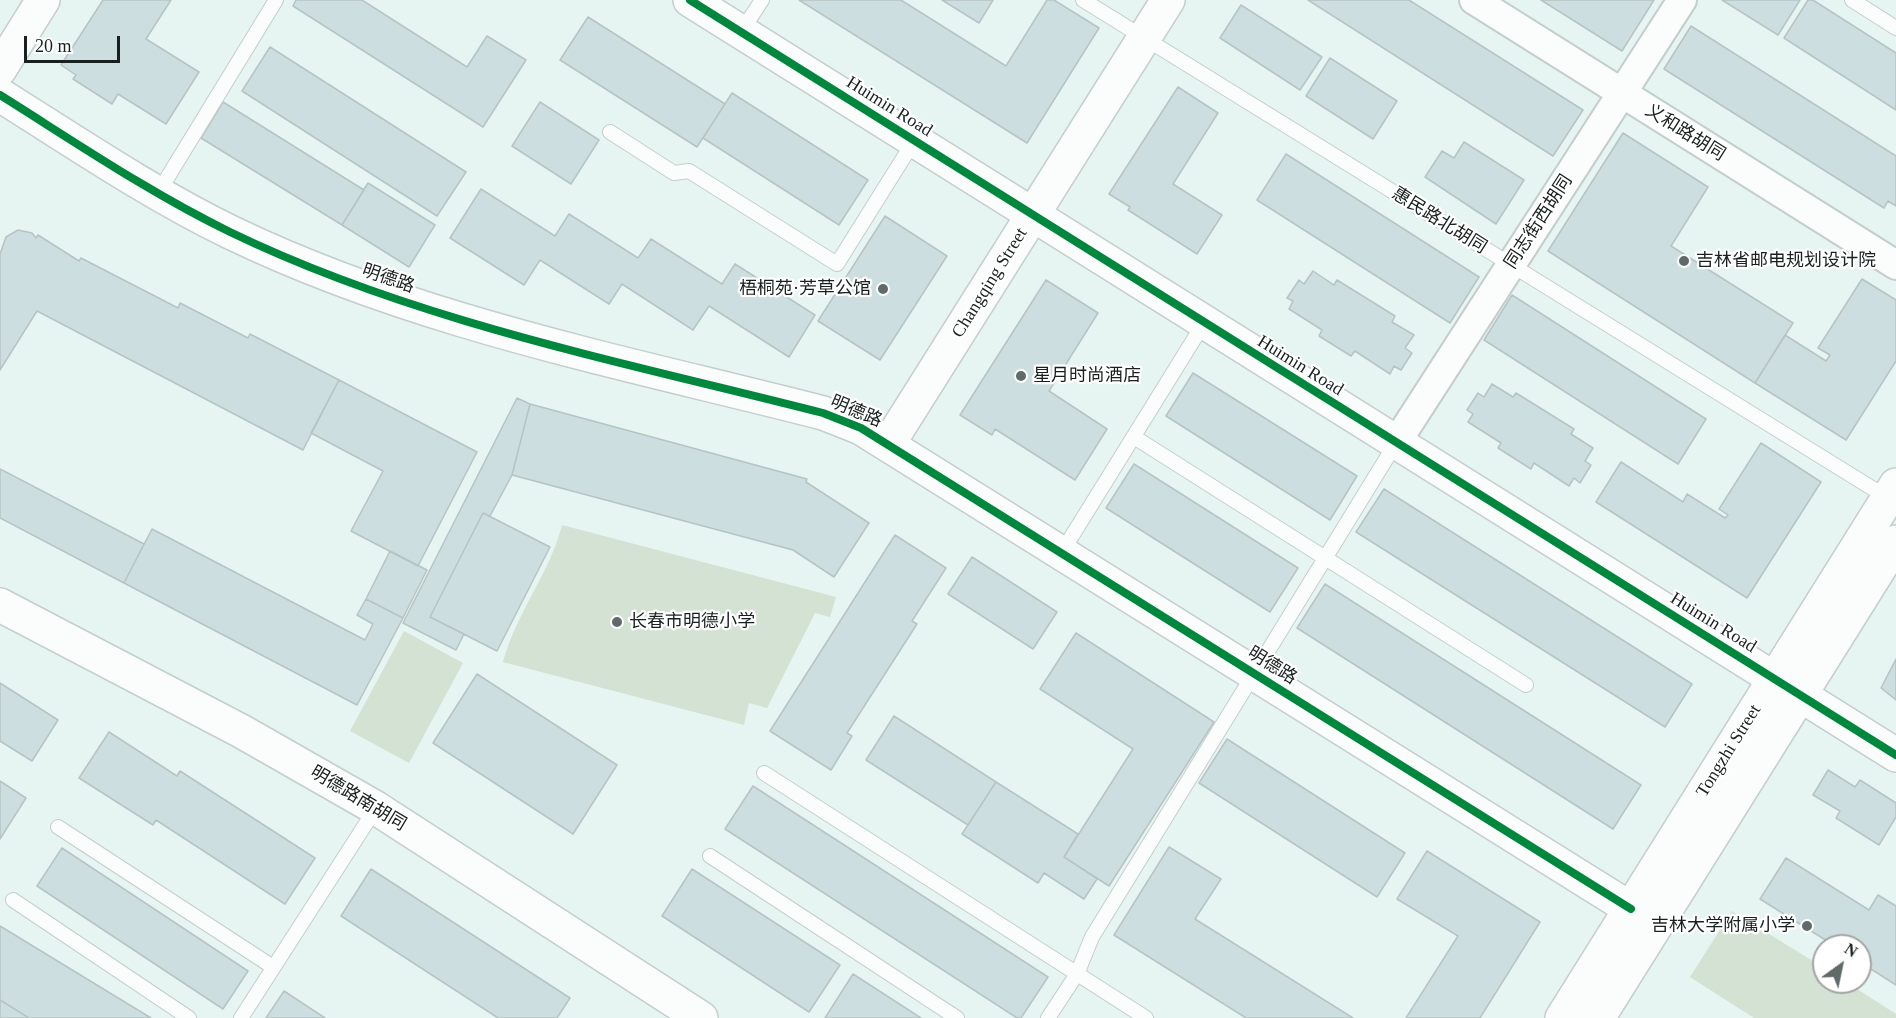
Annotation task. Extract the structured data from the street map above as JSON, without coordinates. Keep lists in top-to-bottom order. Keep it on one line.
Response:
{"streets":{"street":["Huimin Road","义和路胡同","同志街西胡同","明德路","Changqing Street","Tongzhi Street","明德路南胡同"],"lane":["惠民路北胡同"]},"crossings":[["Huimin Road","同志街西胡同"],["Huimin Road","Changqing Street"],["Huimin Road","Tongzhi Street"],["义和路胡同","同志街西胡同"],["惠民路北胡同","同志街西胡同"],["惠民路北胡同","Changqing Street"],["惠民路北胡同","Tongzhi Street"],["明德路","Changqing Street"],["明德路","Tongzhi Street"]],"places":["吉林省邮电规划设计院","梧桐苑·芳草公馆","星月时尚酒店","长春市明德小学","吉林大学附属小学"],"scale_bar":"20 m","north":"top right"}
